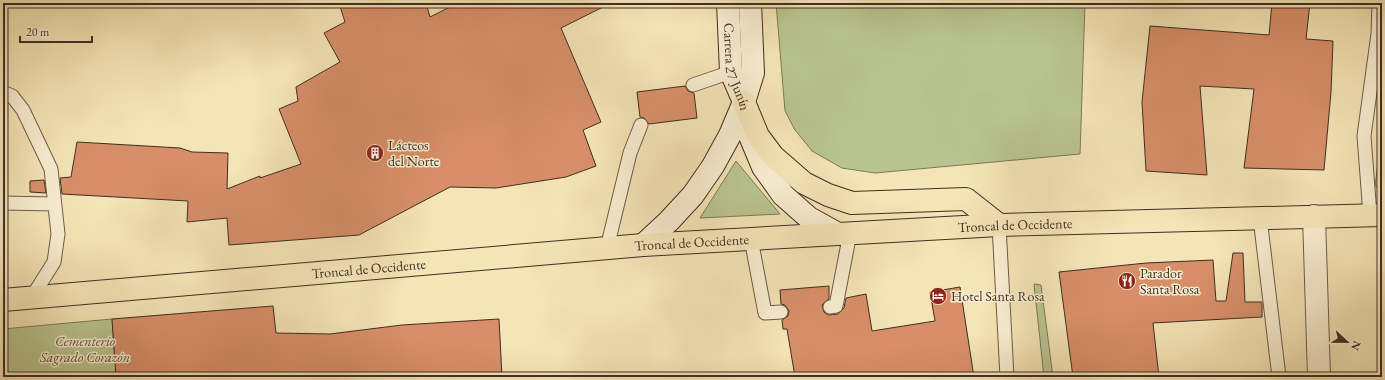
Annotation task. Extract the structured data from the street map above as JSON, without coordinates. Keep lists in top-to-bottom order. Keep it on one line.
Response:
{"streets":{"main road":["Carrera 27 Junín","Troncal de Occidente"]},"parks":["Cementerio Sagrado Corazón"],"places":{"building":["Lácteos del Norte"],"restaurant":["Parador Santa Rosa"],"hotel":["Hotel Santa Rosa"]},"scale_bar":"20 m","north":"right"}
